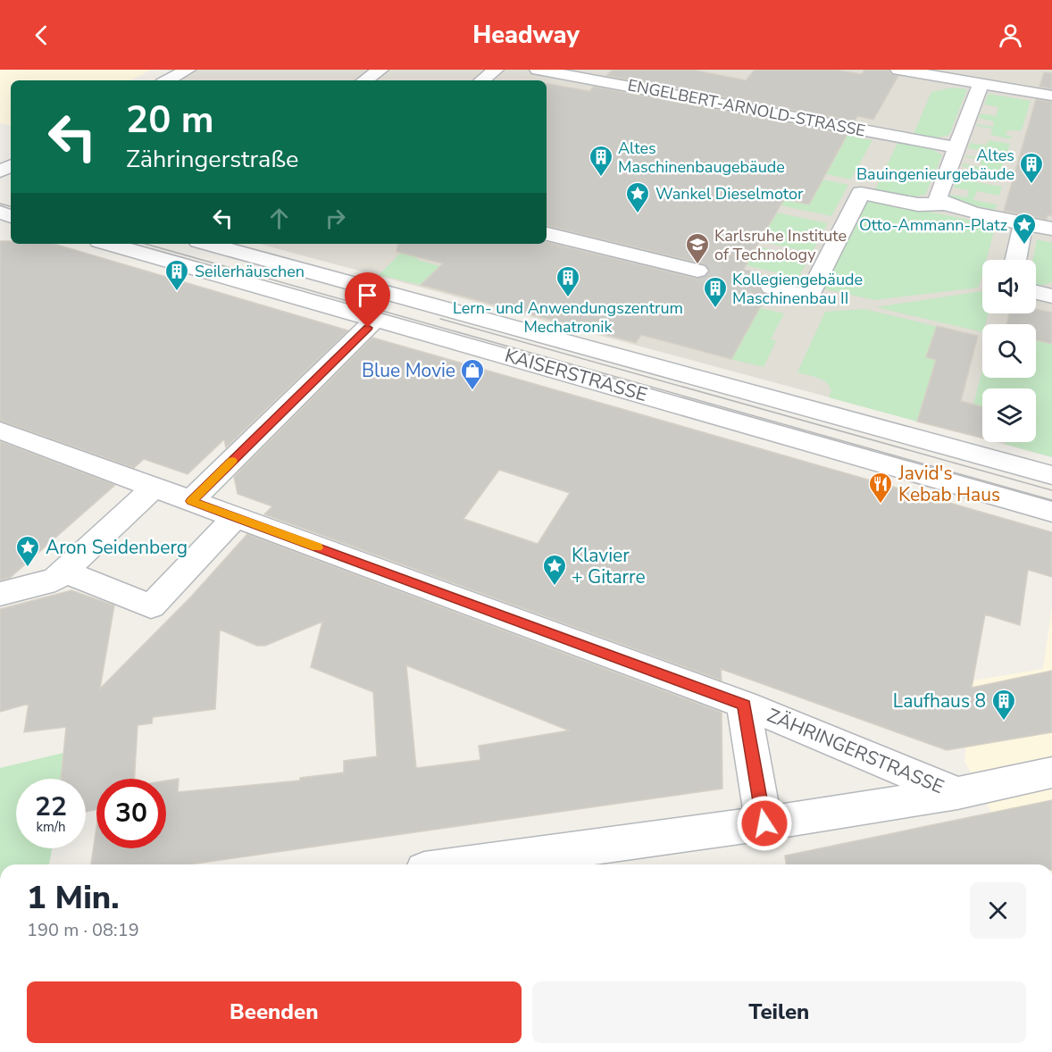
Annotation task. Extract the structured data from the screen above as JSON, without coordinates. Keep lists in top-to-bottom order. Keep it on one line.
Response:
{"streets":{"street":["ENGELBERT-ARNOLD-STRASSE","KAISERSTRASSE","ZÄHRINGERSTRASSE"]},"places":{"building":["Altes Maschinenbaugebäude","Altes Bauingenieurgebäude","Seilerhäuschen","Lern- und Anwendungszentrum Mechatronik","Kollegiengebäude Maschinenbau II","Laufhaus 8"],"place":["Wankel Dieselmotor","Otto-Ammann-Platz","Aron Seidenberg","Klavier + Gitarre"],"school or university":["Karlsruhe Institute of Technology"],"shop":["Blue Movie"],"restaurant":["Javid's Kebab Haus"]},"page":{"header":"Headway","turn":["20 m","Zähringerstraße"],"speed":"22 km/h","limit":"30","heading":["1 Min.","190 m · 08:19"],"buttons":["Beenden","Teilen"]}}
